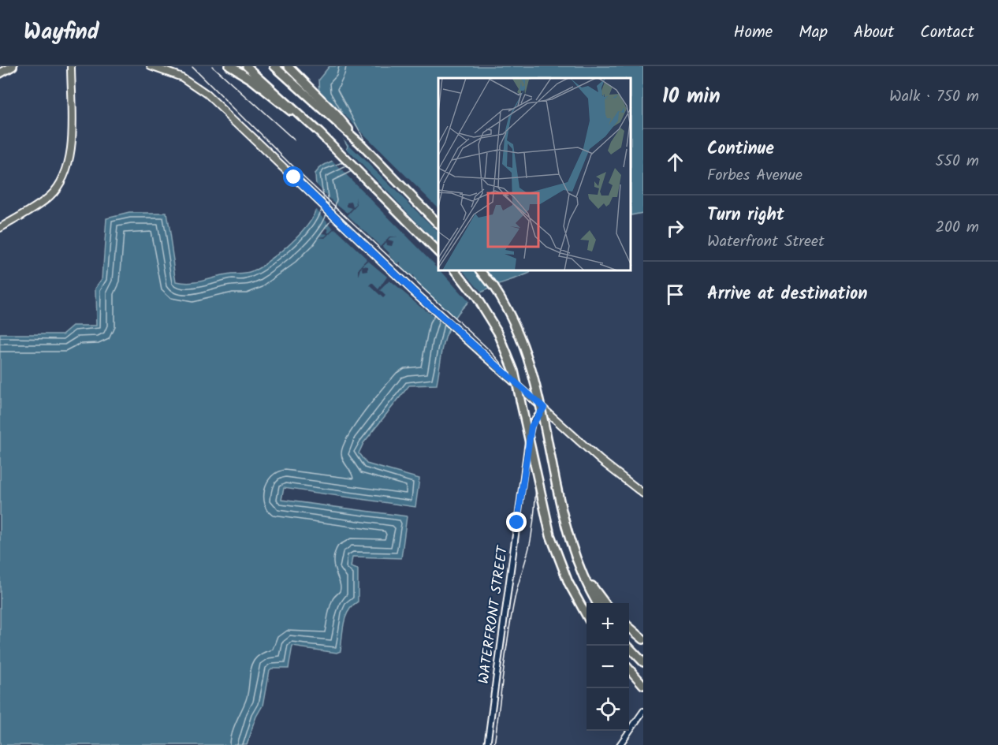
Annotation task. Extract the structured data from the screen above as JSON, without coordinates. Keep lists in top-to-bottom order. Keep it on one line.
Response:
{"streets":{"street":["WATERFRONT STREET"]},"page":{"header":"Wayfind","nav":["Home","Map","About","Contact"],"heading":["10 min","Walk · 750 m"],"list":[["Continue","Forbes Avenue","550 m"],["Turn right","Waterfront Street","200 m"],"Arrive at destination"],"map_buttons":["+","−"]}}
